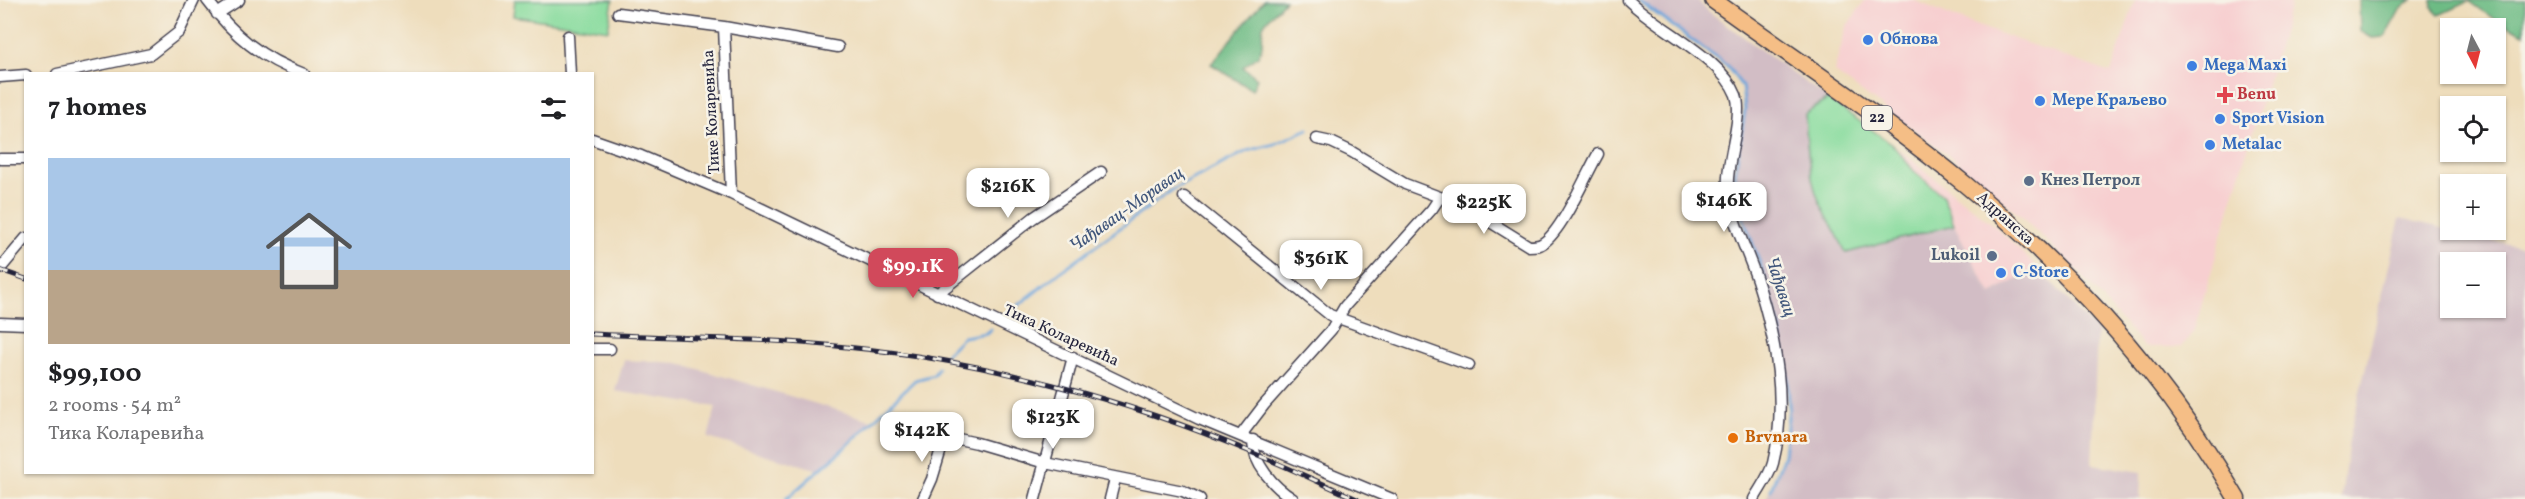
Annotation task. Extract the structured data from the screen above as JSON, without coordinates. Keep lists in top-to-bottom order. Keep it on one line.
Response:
{"streets":{"main road":["22","Адранска"],"street":["Тике Коларевића","Тика Коларевића"]},"crossings":[["Тике Коларевића","Тика Коларевића"]],"water":["Чађавац-Моравац","Чађавац"],"places":{"other":["Обнова","Mega Maxi","Мере Краљево","Sport Vision","Metalac","Кнез Петрол","Lukoil","C-Store","Brvnara"],"health":["Benu"]},"north":"bottom","page":{"map_buttons":["+","−"],"heading":"7 homes","list":[{"name":"$99,100","note":"2 rooms · 54 m² · Тика Коларевића"}],"price":["$216K","$146K","$225K","$361K","$99.1K","$123K","$142K"]}}
